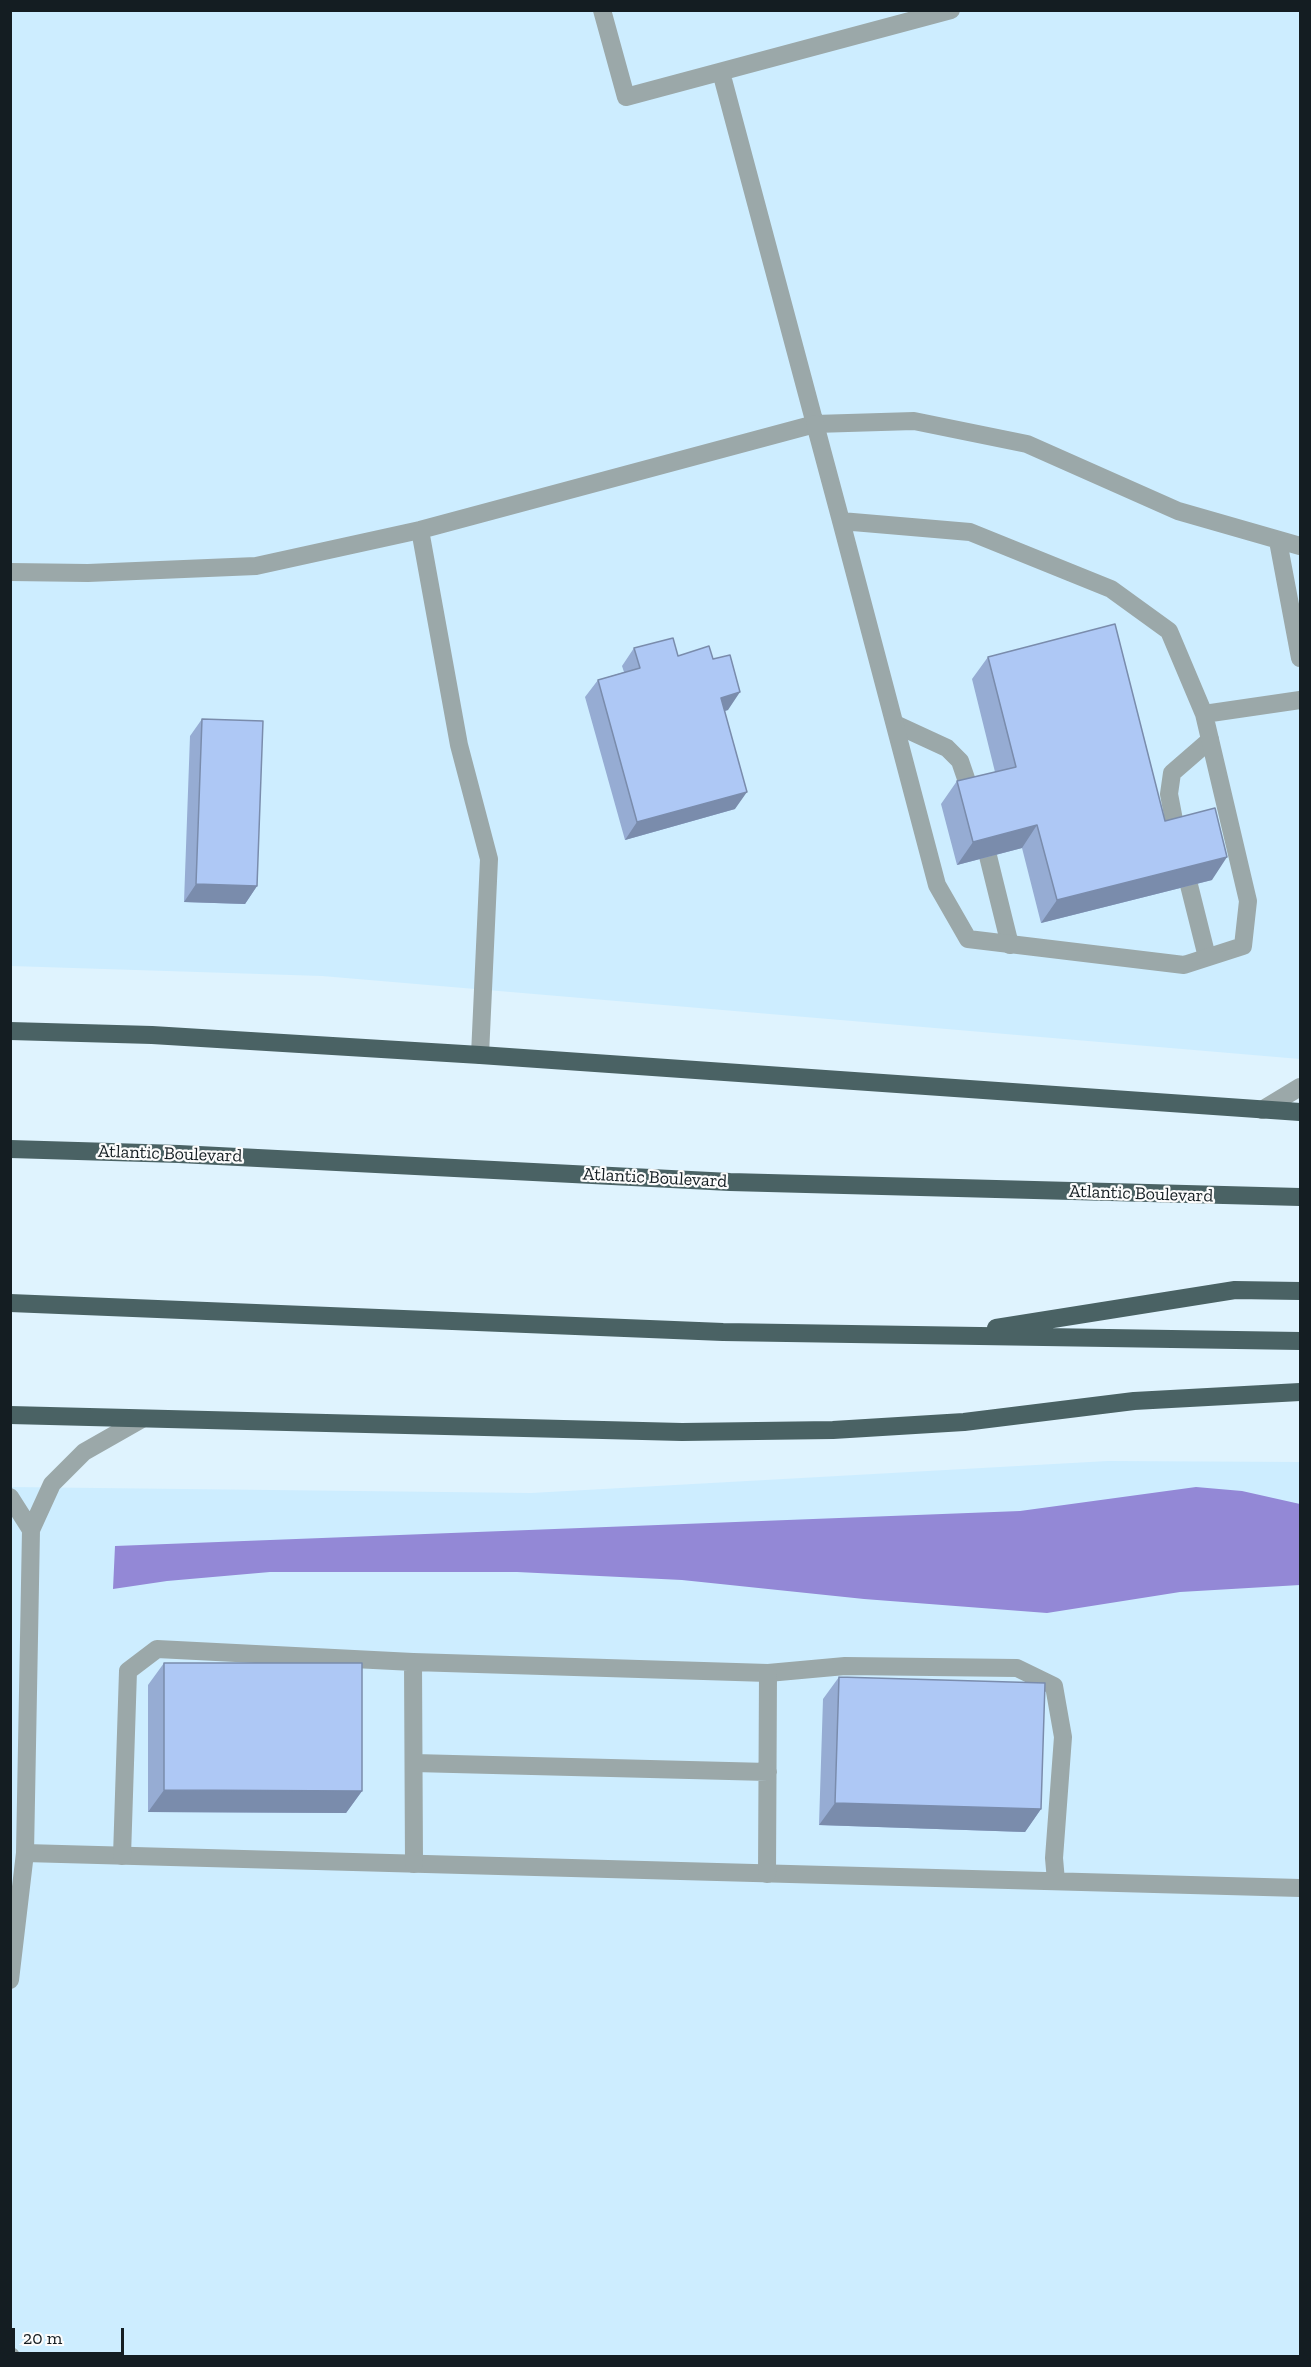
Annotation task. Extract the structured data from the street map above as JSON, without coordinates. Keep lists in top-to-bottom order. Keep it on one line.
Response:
{"streets":{"highway":["Atlantic Boulevard"]},"scale_bar":"20 m"}
